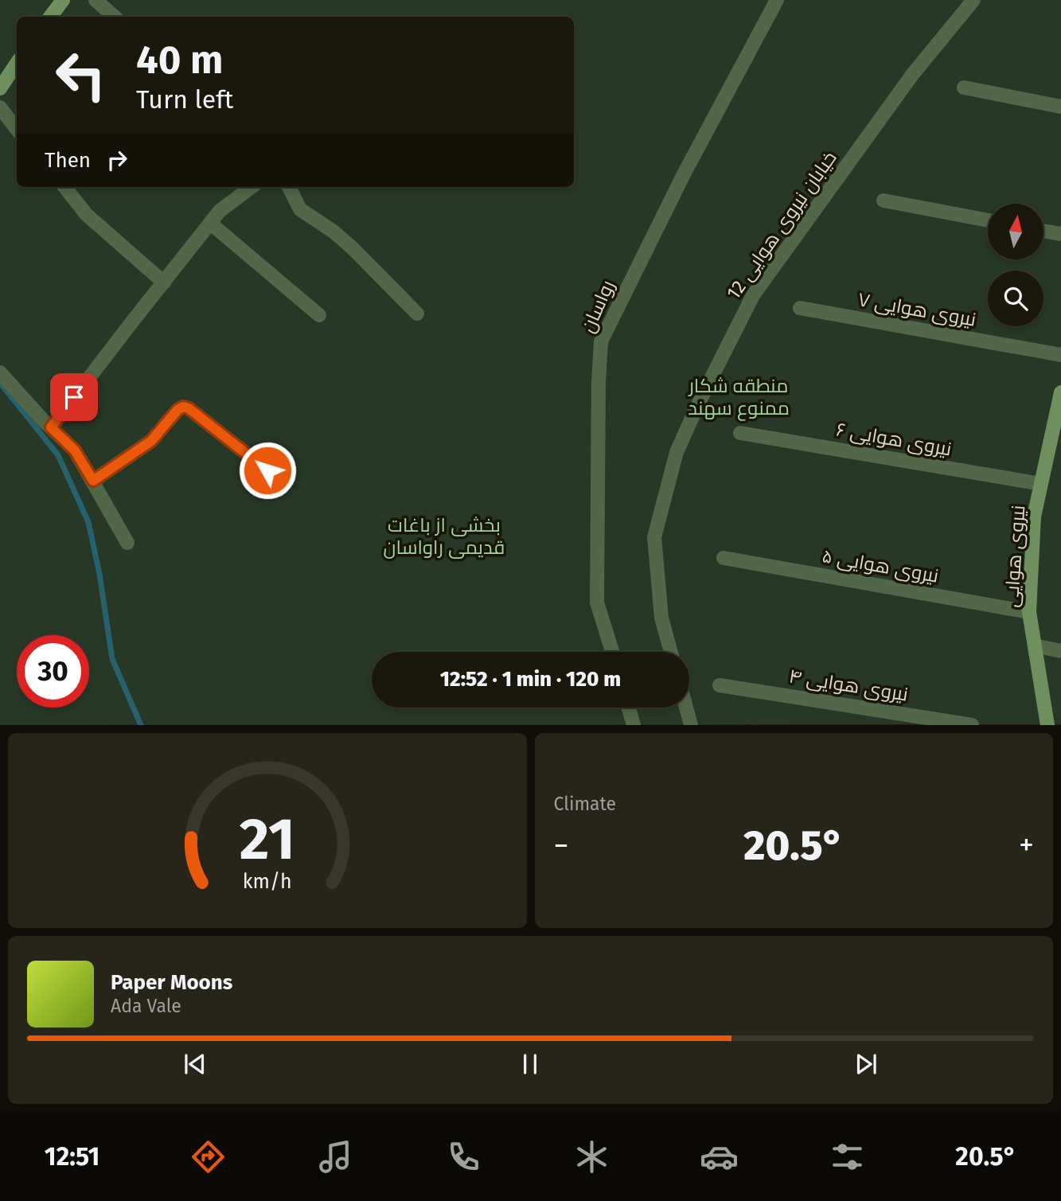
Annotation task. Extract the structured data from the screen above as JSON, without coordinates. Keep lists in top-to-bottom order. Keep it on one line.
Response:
{"streets":{"street":["خیابان نیروی هوایی 12","رواسان","نیروی هوایی ۷","نیروی هوایی ۶","نیروی هوایی","نیروی هوایی ۵","نیروی هوایی ۴"]},"crossings":[["نیروی هوایی ۶","نیروی هوایی"],["نیروی هوایی","نیروی هوایی ۵"]],"parks":["منطقه شکار ممنوع سهند","بخشی از باغات قدیمی راواسان"],"north":"top","page":{"turn":["40 m","Turn left"],"then":"Then","limit":"30","trip":"12:52 · 1 min · 120 m","tile":"Climate","heat":["−","20.5°","+"],"song":["Paper Moons","Ada Vale"],"tabs":["12:51","20.5°"],"gauge":["21","km/h"]}}
